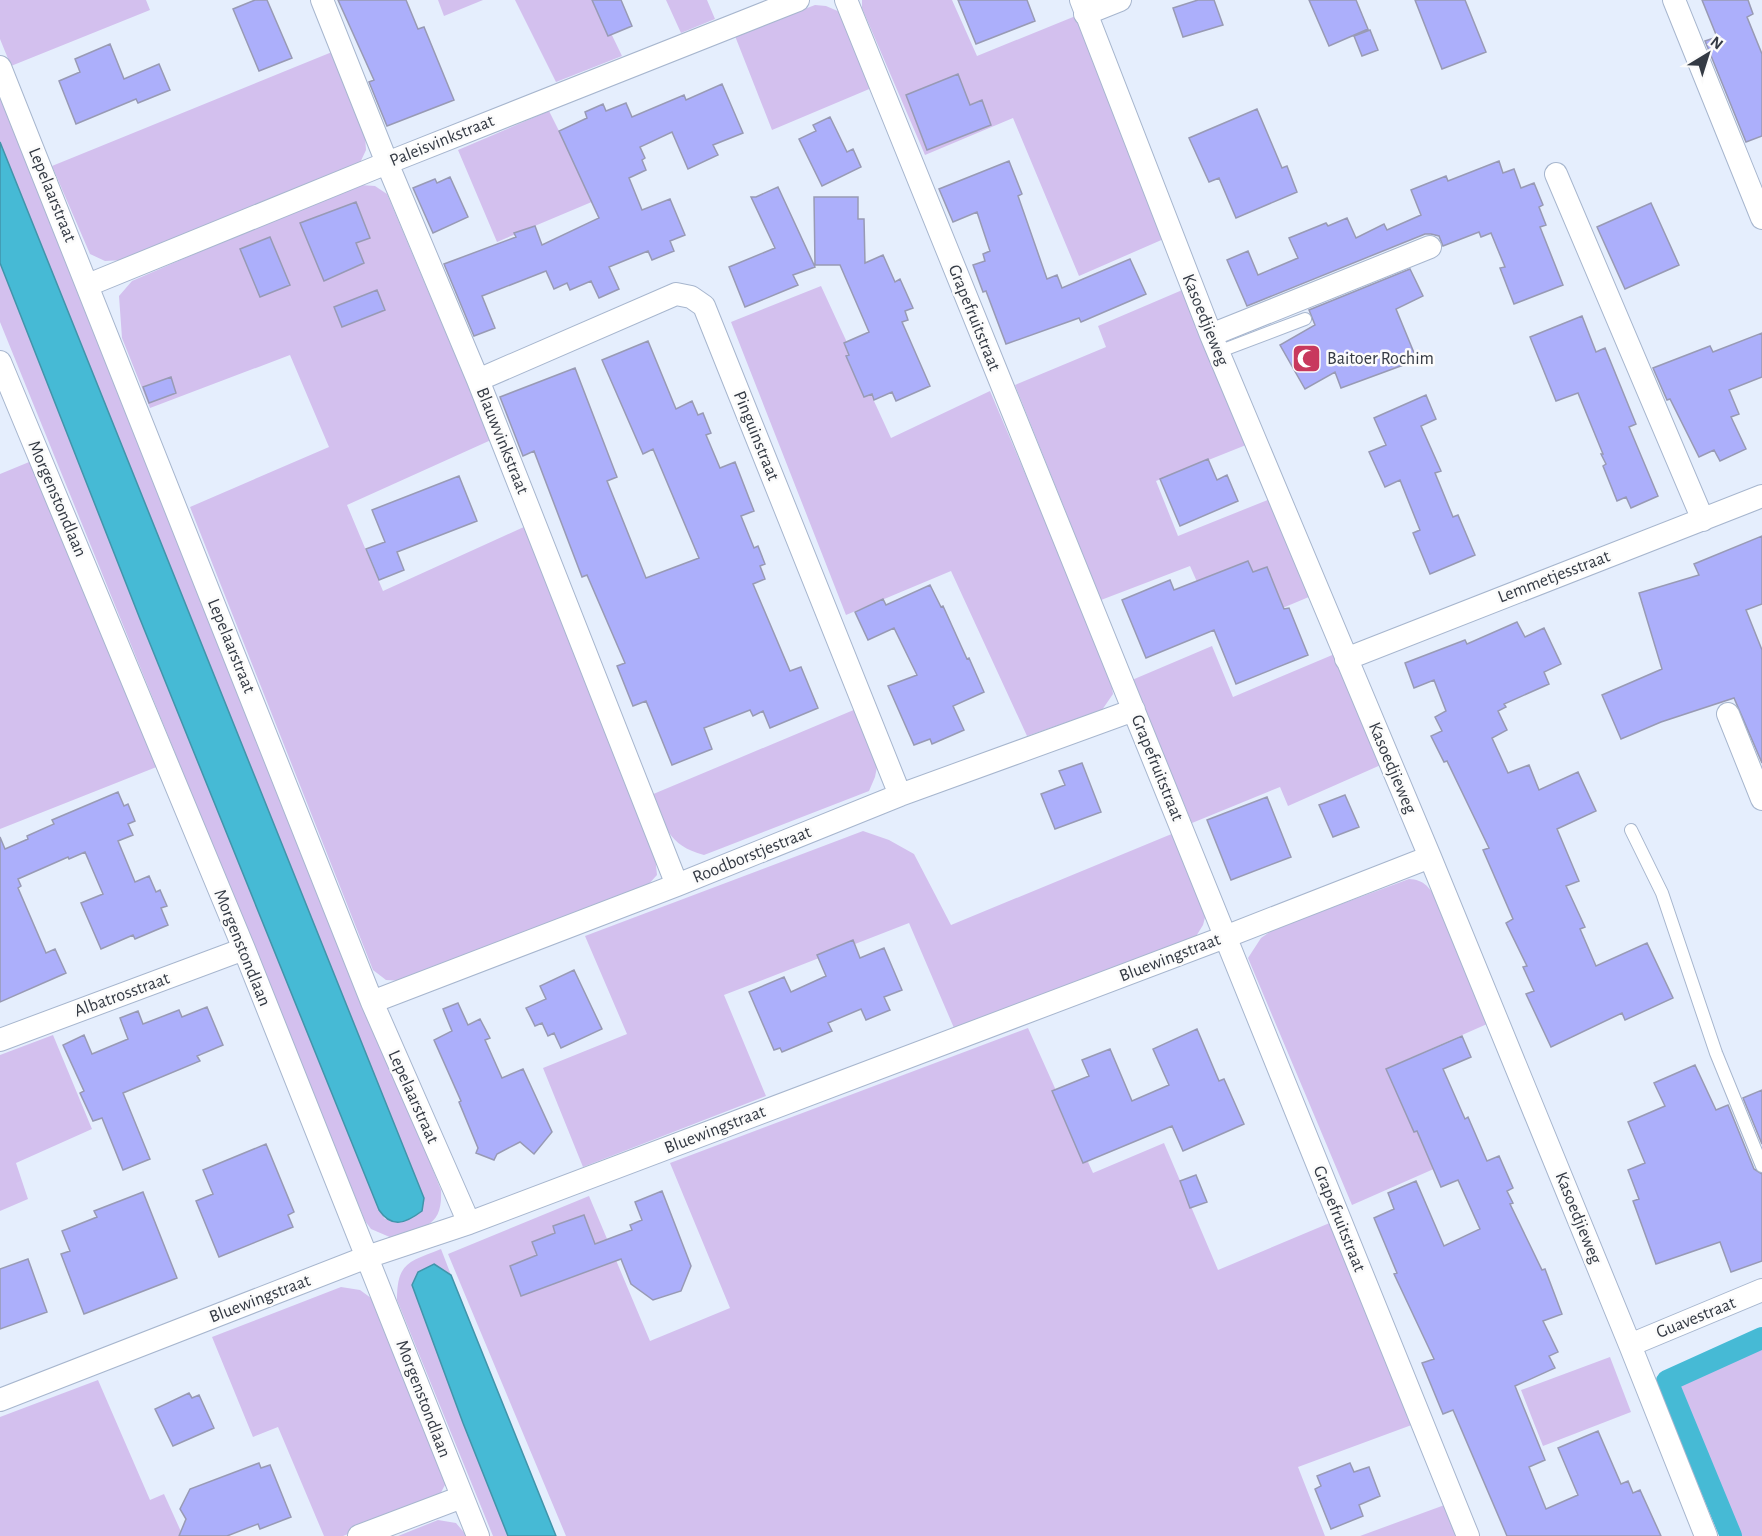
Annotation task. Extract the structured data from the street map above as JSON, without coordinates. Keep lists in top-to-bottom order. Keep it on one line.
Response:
{"streets":{"street":["Paleisvinkstraat","Lepelaarstraat","Grapefruitstraat","Kasoedjieweg","Pinguinstraat","Blauwvinkstraat","Morgenstondlaan","Lemmetjesstraat","Roodborstjestraat","Bluewingstraat","Albatrosstraat","Guavestraat"]},"crossings":[["Paleisvinkstraat","Lepelaarstraat"],["Paleisvinkstraat","Blauwvinkstraat"],["Lepelaarstraat","Roodborstjestraat"],["Lepelaarstraat","Bluewingstraat"],["Grapefruitstraat","Roodborstjestraat"],["Grapefruitstraat","Bluewingstraat"],["Kasoedjieweg","Lemmetjesstraat"],["Kasoedjieweg","Bluewingstraat"],["Kasoedjieweg","Guavestraat"],["Pinguinstraat","Blauwvinkstraat"],["Pinguinstraat","Roodborstjestraat"],["Blauwvinkstraat","Roodborstjestraat"],["Morgenstondlaan","Bluewingstraat"],["Morgenstondlaan","Albatrosstraat"]],"places":{"mosque":["Baitoer Rochim"]},"north":"top right"}
